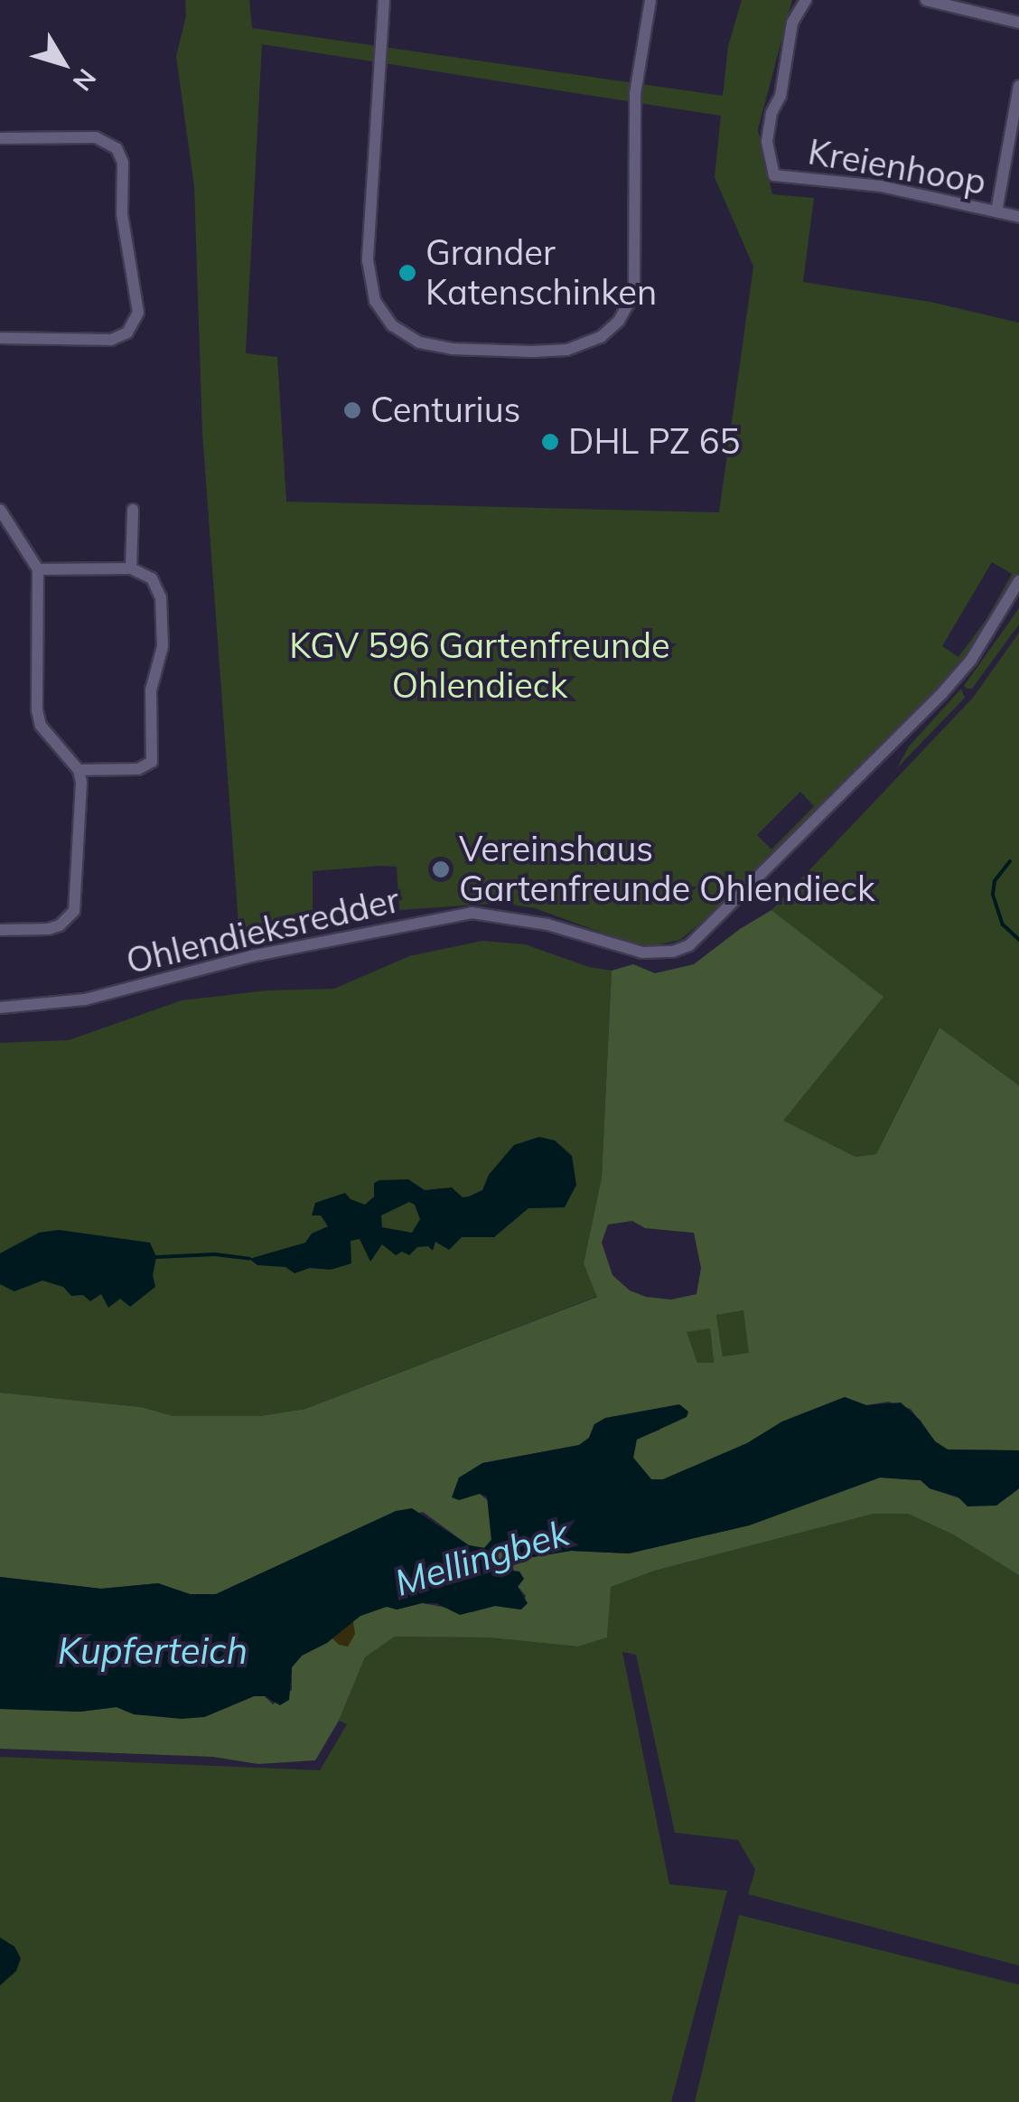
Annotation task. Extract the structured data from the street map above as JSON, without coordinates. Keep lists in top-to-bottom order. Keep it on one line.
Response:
{"streets":{"street":["Kreienhoop","Ohlendieksredder"]},"water":["Mellingbek","Kupferteich"],"parks":["KGV 596 Gartenfreunde Ohlendieck"],"places":["Grander Katenschinken","Centurius","DHL PZ 65","Vereinshaus Gartenfreunde Ohlendieck"],"north":"bottom right"}
